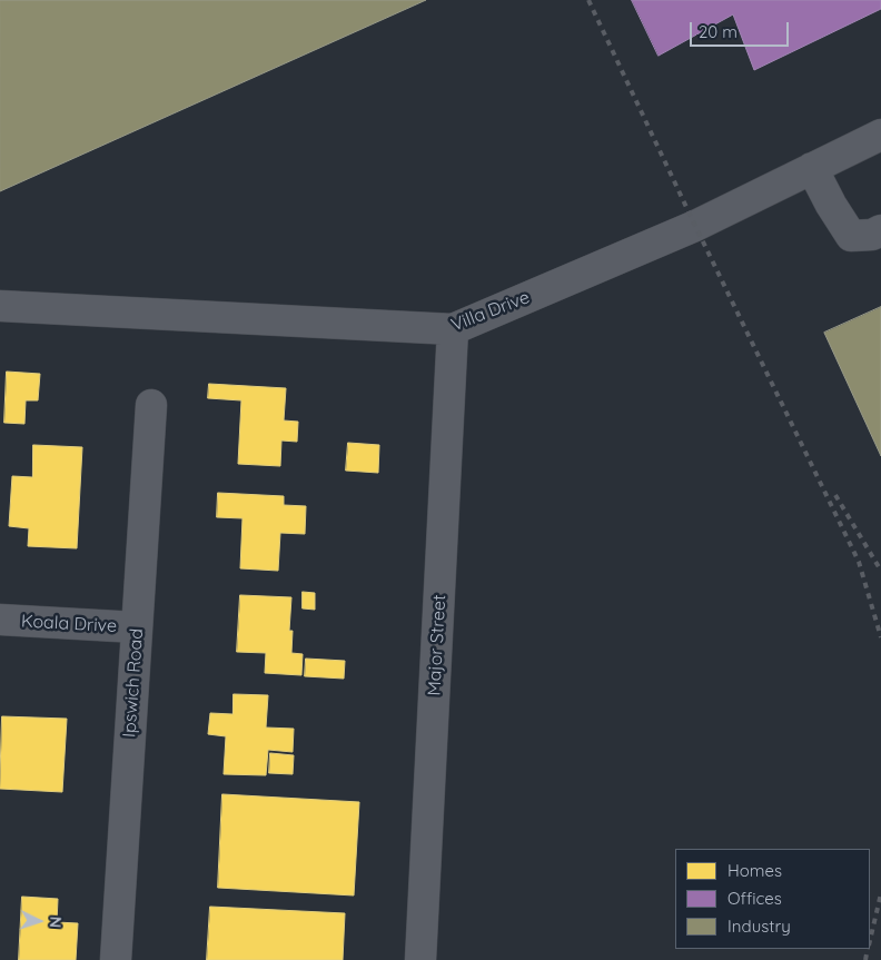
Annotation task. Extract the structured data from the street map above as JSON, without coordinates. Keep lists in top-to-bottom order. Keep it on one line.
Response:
{"streets":{"street":["Villa Drive","Koala Drive","Major Street","Ipswich Road"]},"crossings":[["Villa Drive","Major Street"],["Koala Drive","Ipswich Road"]],"legend":["Homes","Offices","Industry"],"scale_bar":"20 m","north":"right"}
